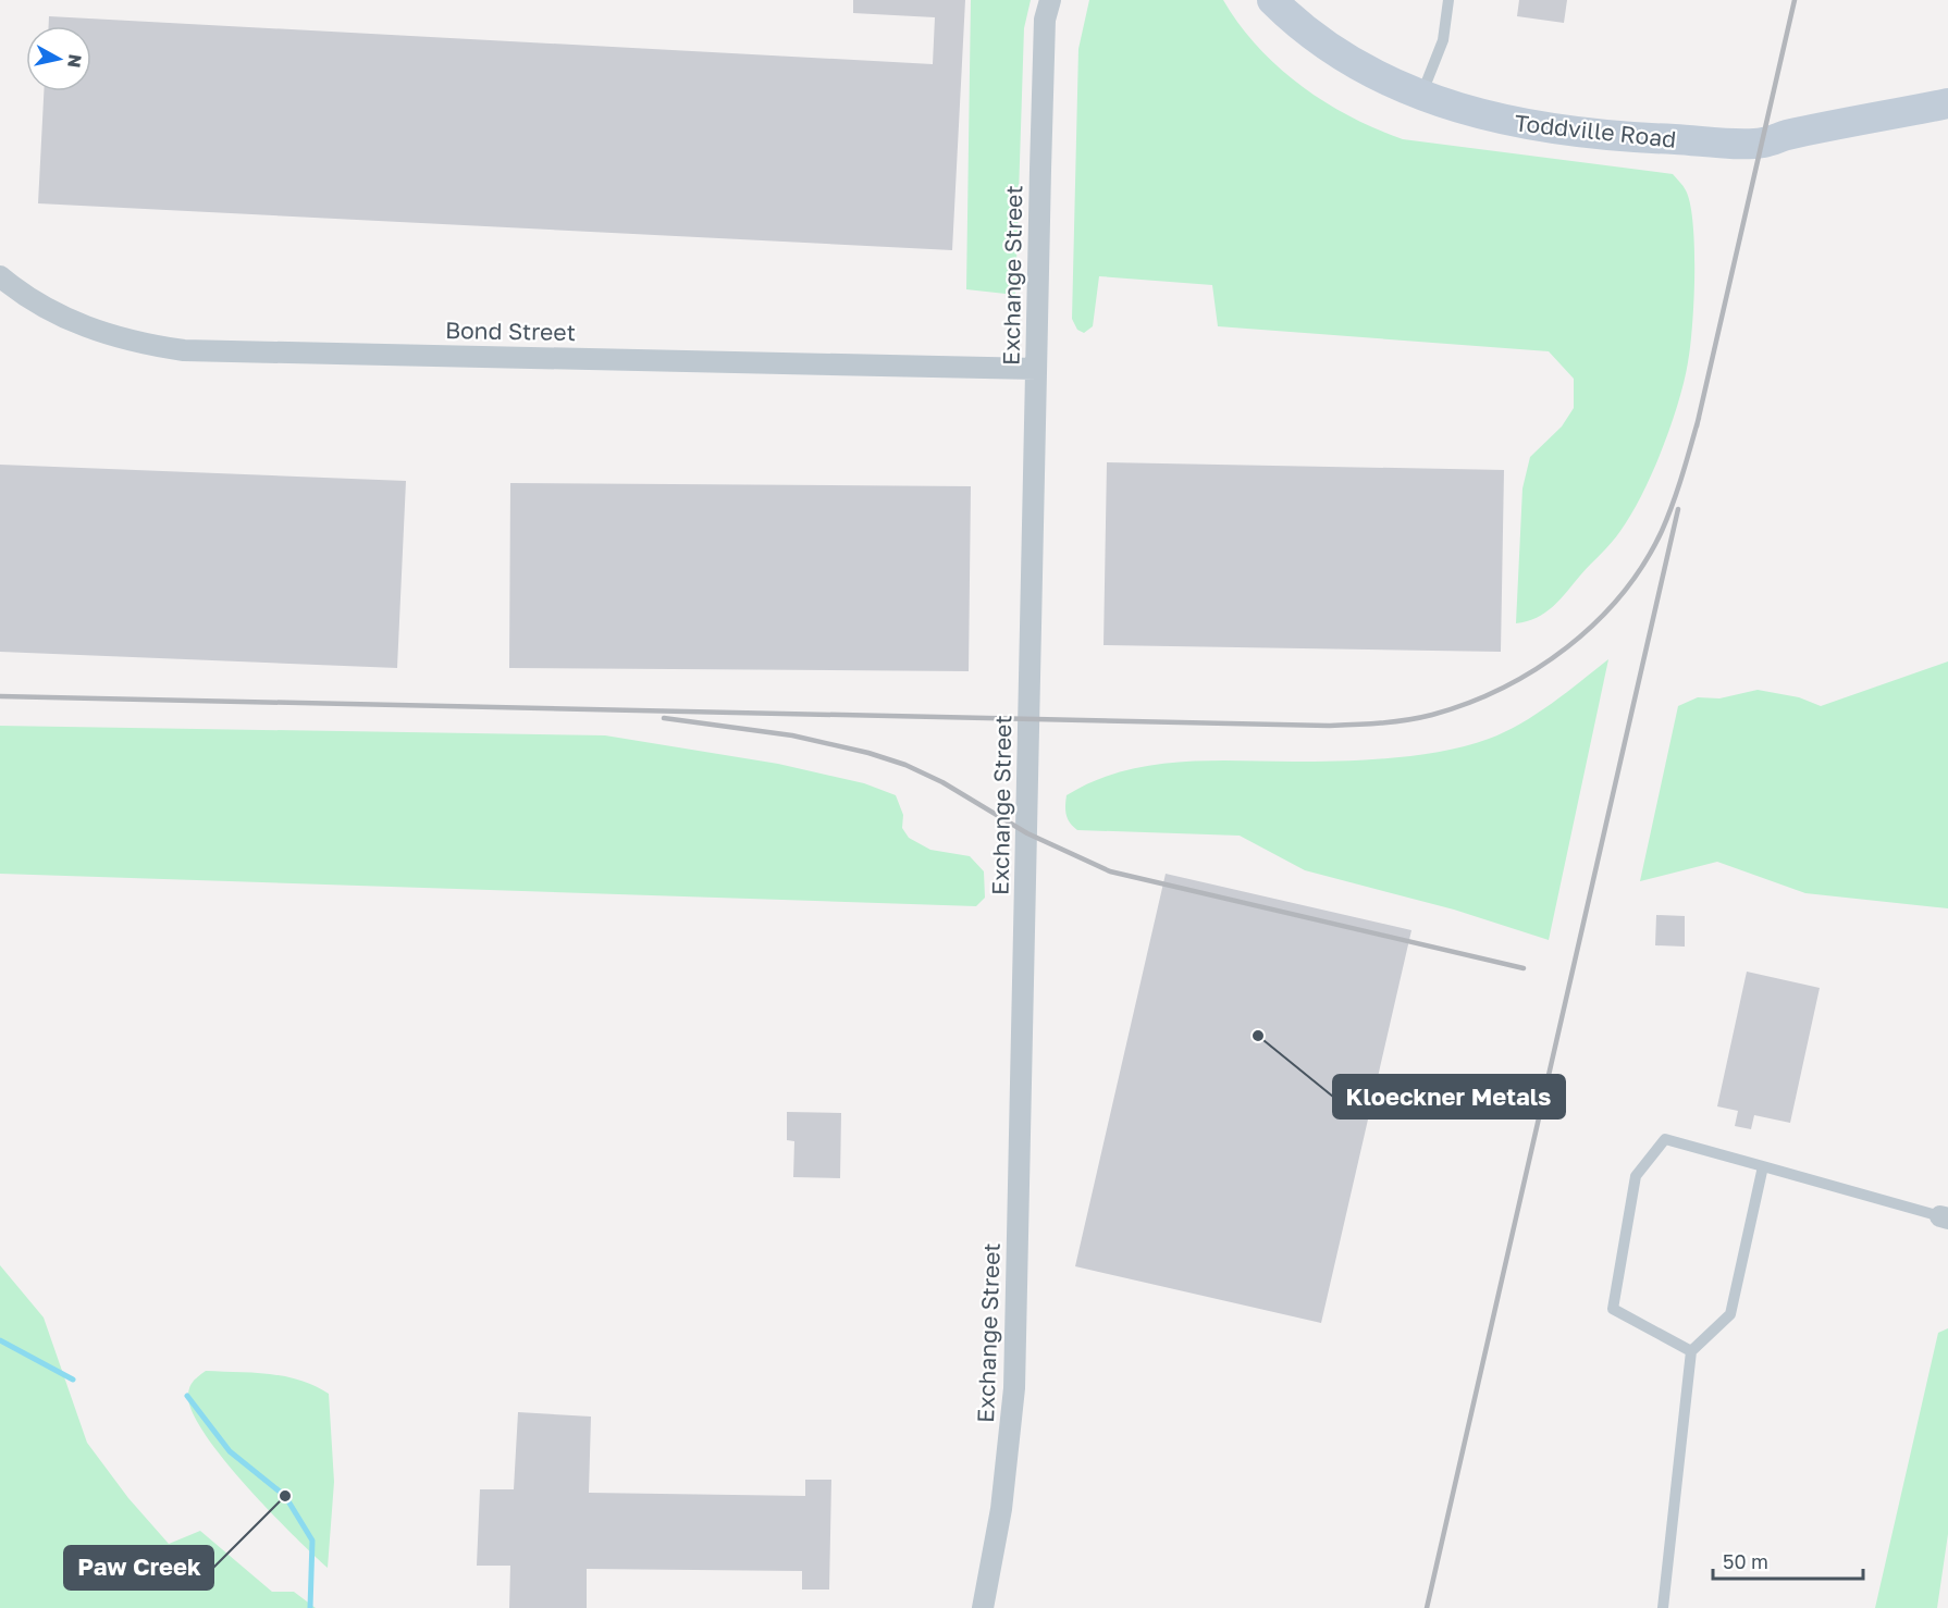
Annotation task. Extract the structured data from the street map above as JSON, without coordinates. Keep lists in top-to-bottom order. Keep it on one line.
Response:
{"streets":{"street":["Toddville Road","Exchange Street","Bond Street"]},"crossings":[["Exchange Street","Bond Street"]],"places":["Kloeckner Metals","Paw Creek"],"scale_bar":"50 m","north":"right"}
